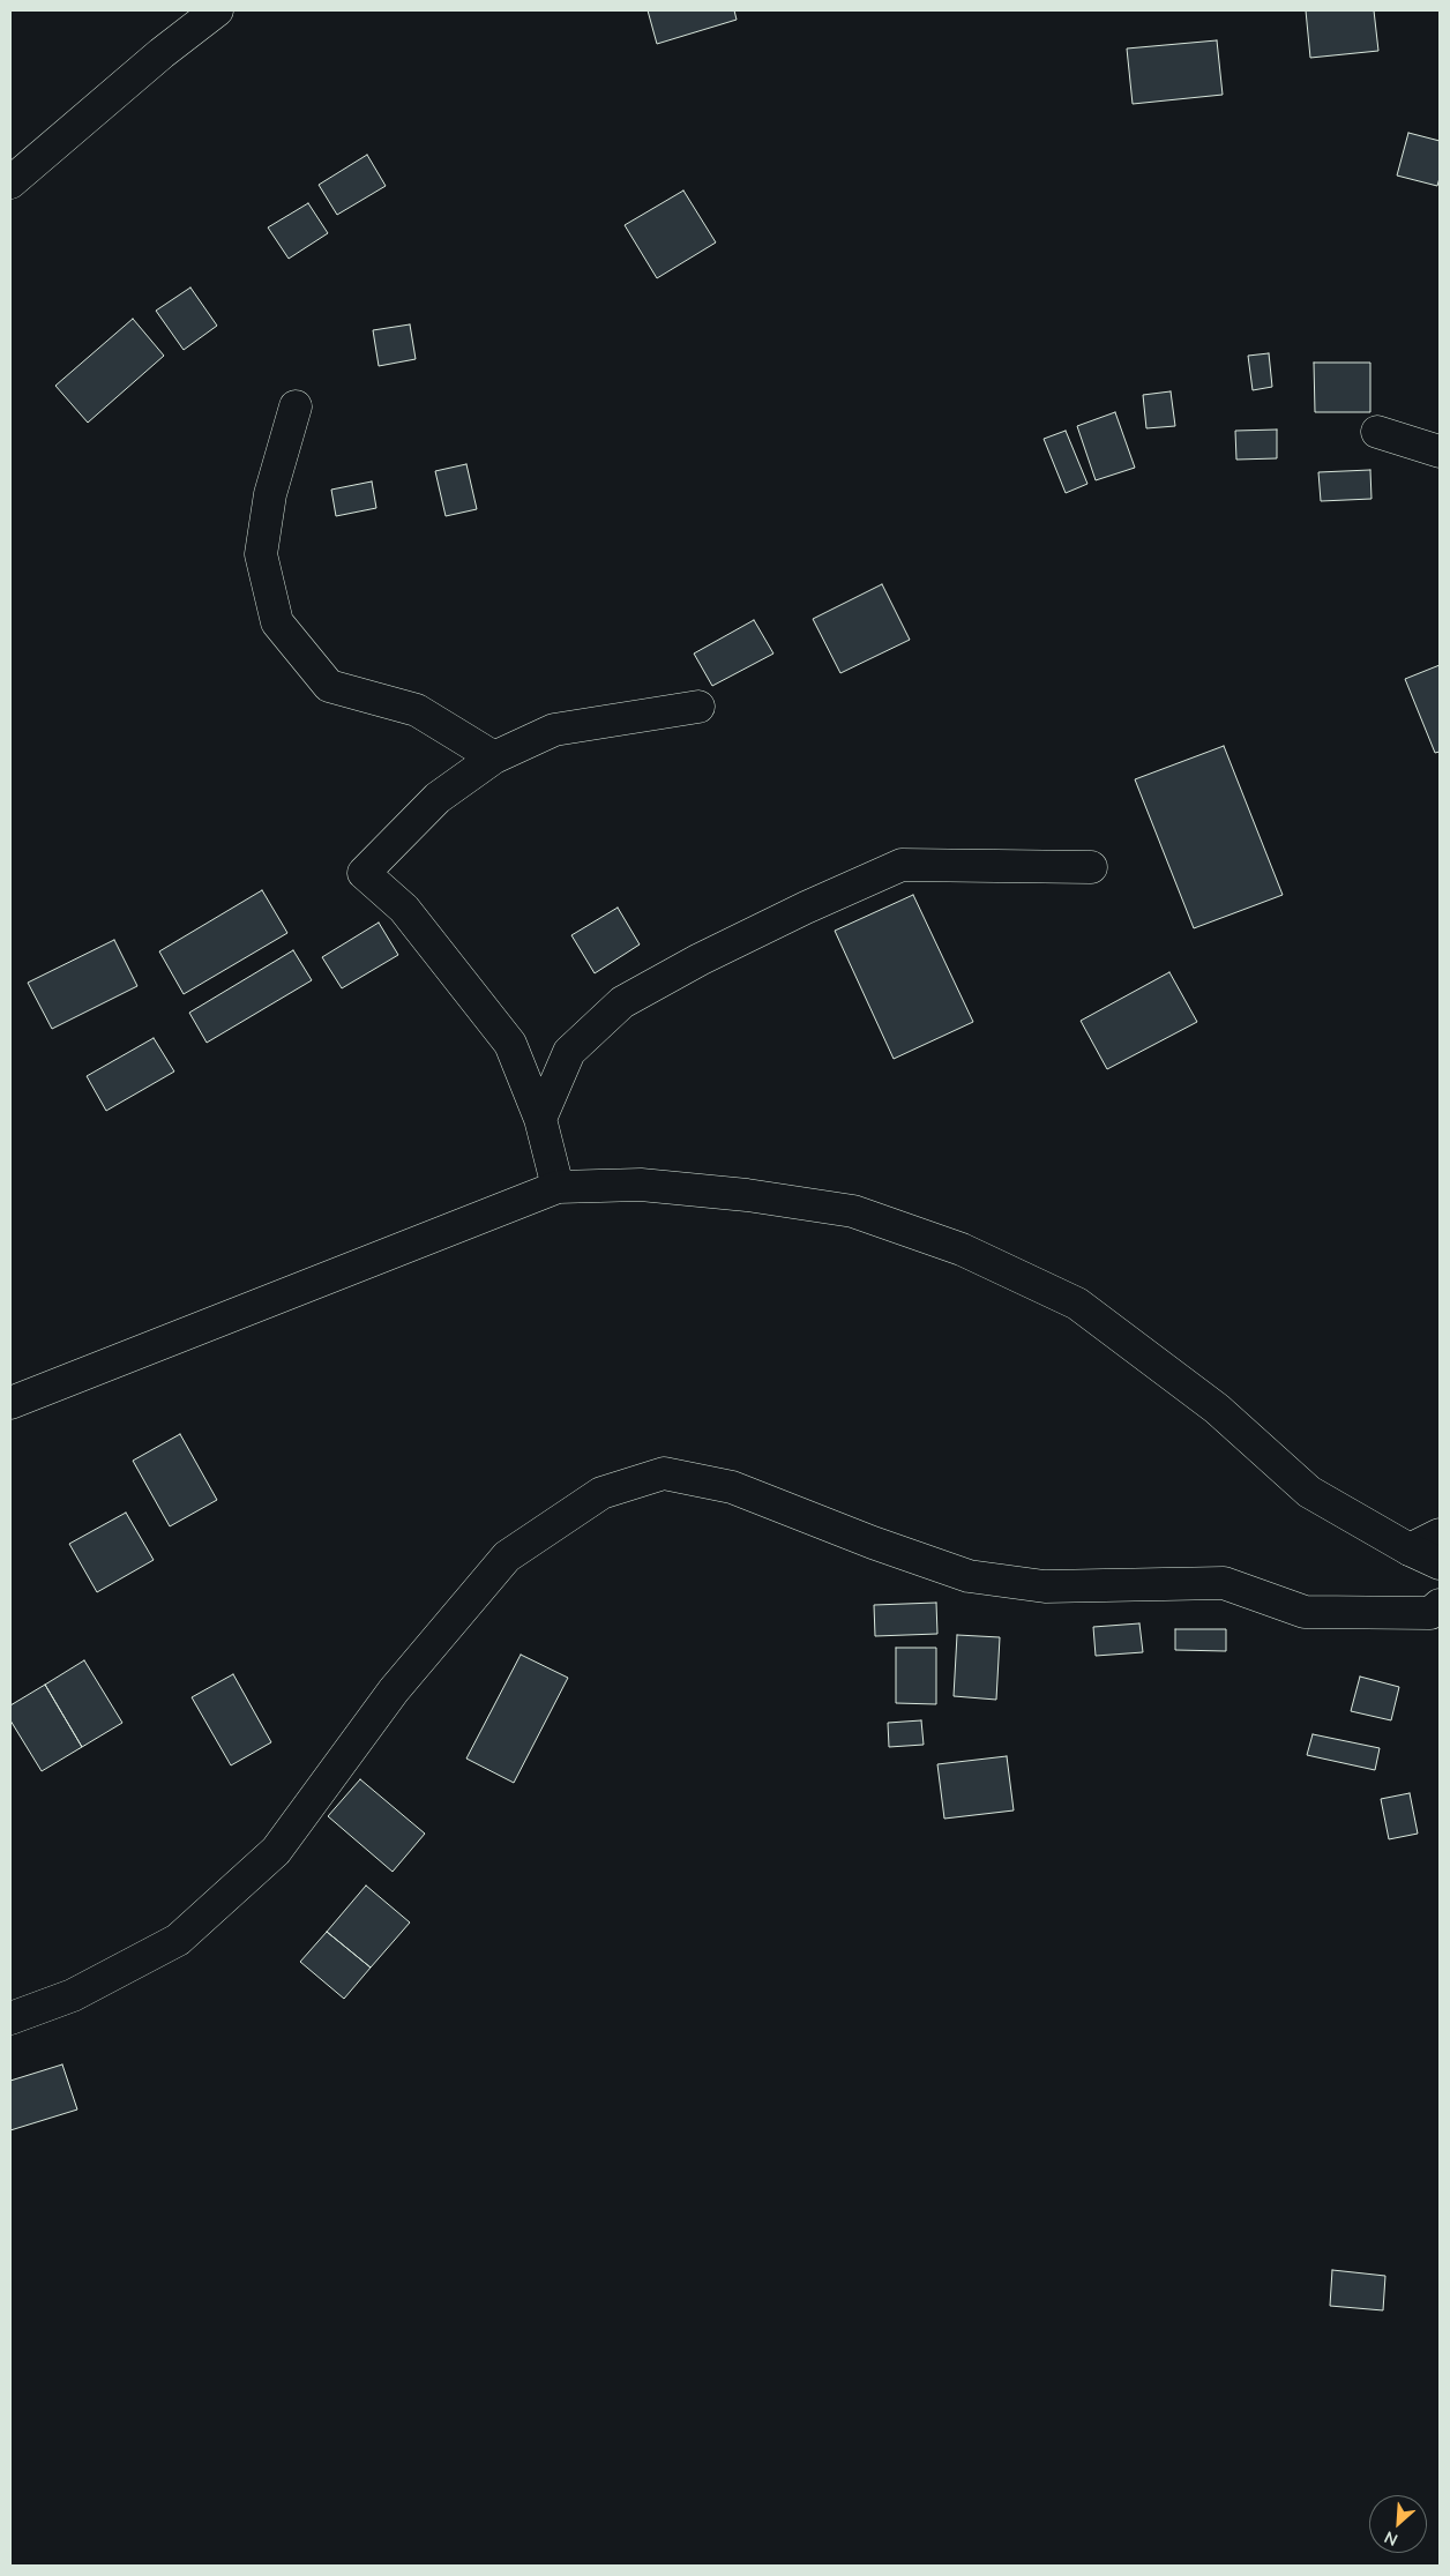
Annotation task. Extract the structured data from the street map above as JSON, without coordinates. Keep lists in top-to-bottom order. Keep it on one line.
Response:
{"north":"bottom left"}
